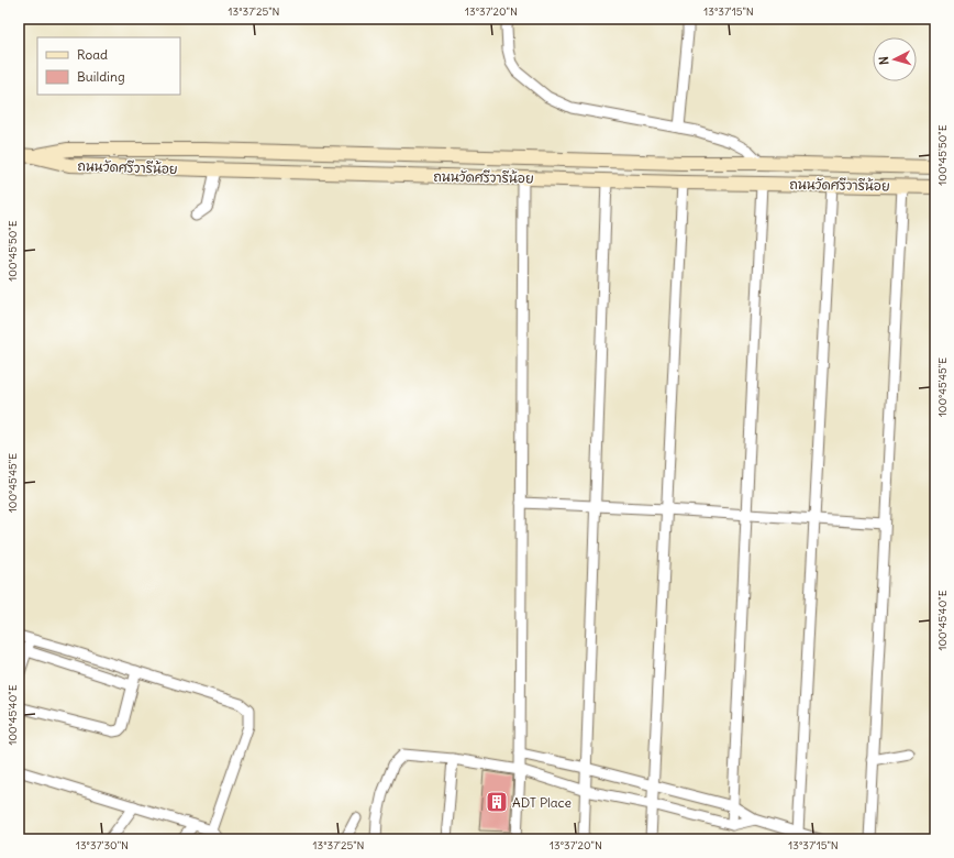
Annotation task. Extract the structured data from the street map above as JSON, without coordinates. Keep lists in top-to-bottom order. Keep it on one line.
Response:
{"streets":{"main road":["ถนนวัดศรีวารีน้อย"]},"places":{"building":["ADT Place"]},"legend":["Road","Building"],"north":"left","coordinates":["13°37'25\"N","13°37'20\"N","13°37'15\"N","100°45'50\"E","100°45'45\"E","100°45'40\"E","13°37'30\"N"]}
